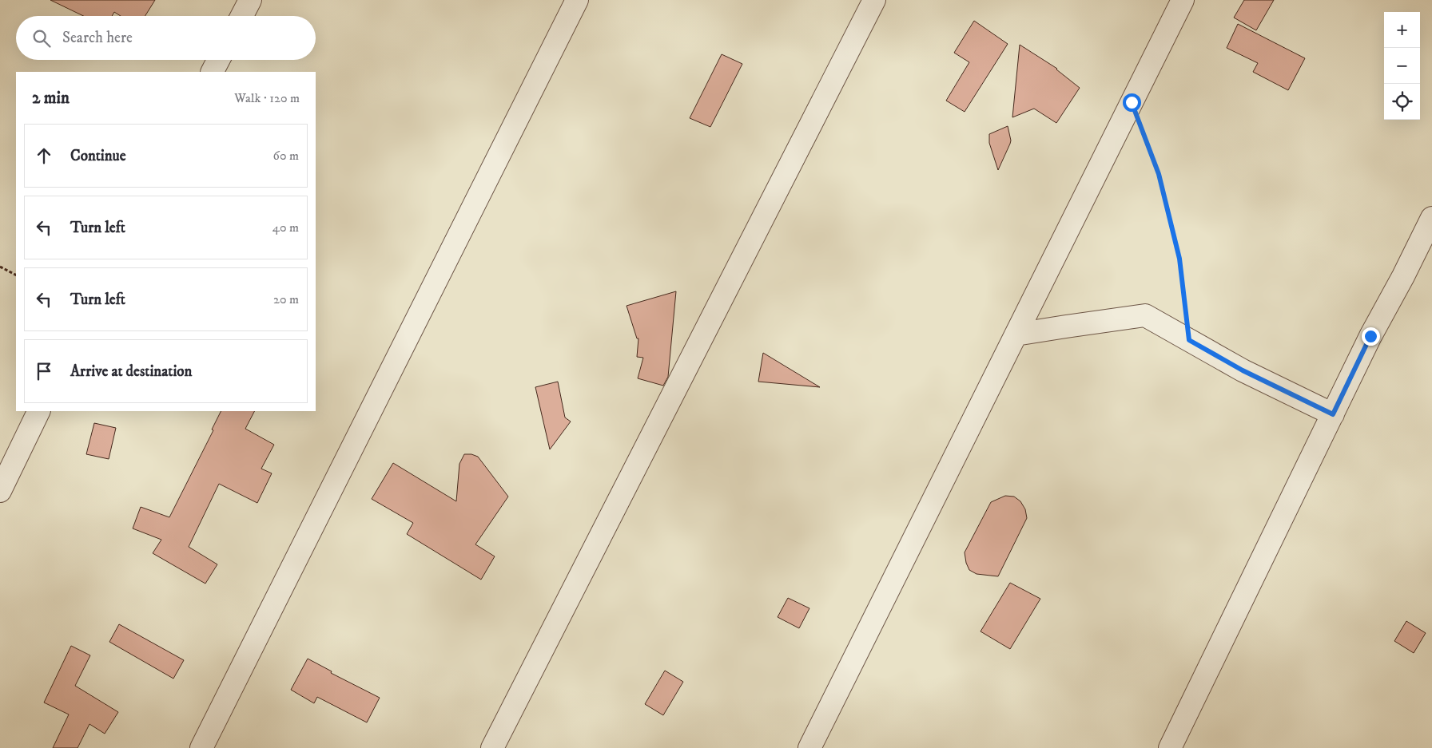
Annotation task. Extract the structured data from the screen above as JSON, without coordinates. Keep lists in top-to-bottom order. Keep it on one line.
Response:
{"page":{"map_buttons":["+","−"],"search":"Search here","heading":["2 min","Walk · 120 m"],"list":[["Continue","60 m"],["Turn left","40 m"],["Turn left","20 m"],"Arrive at destination"]}}
